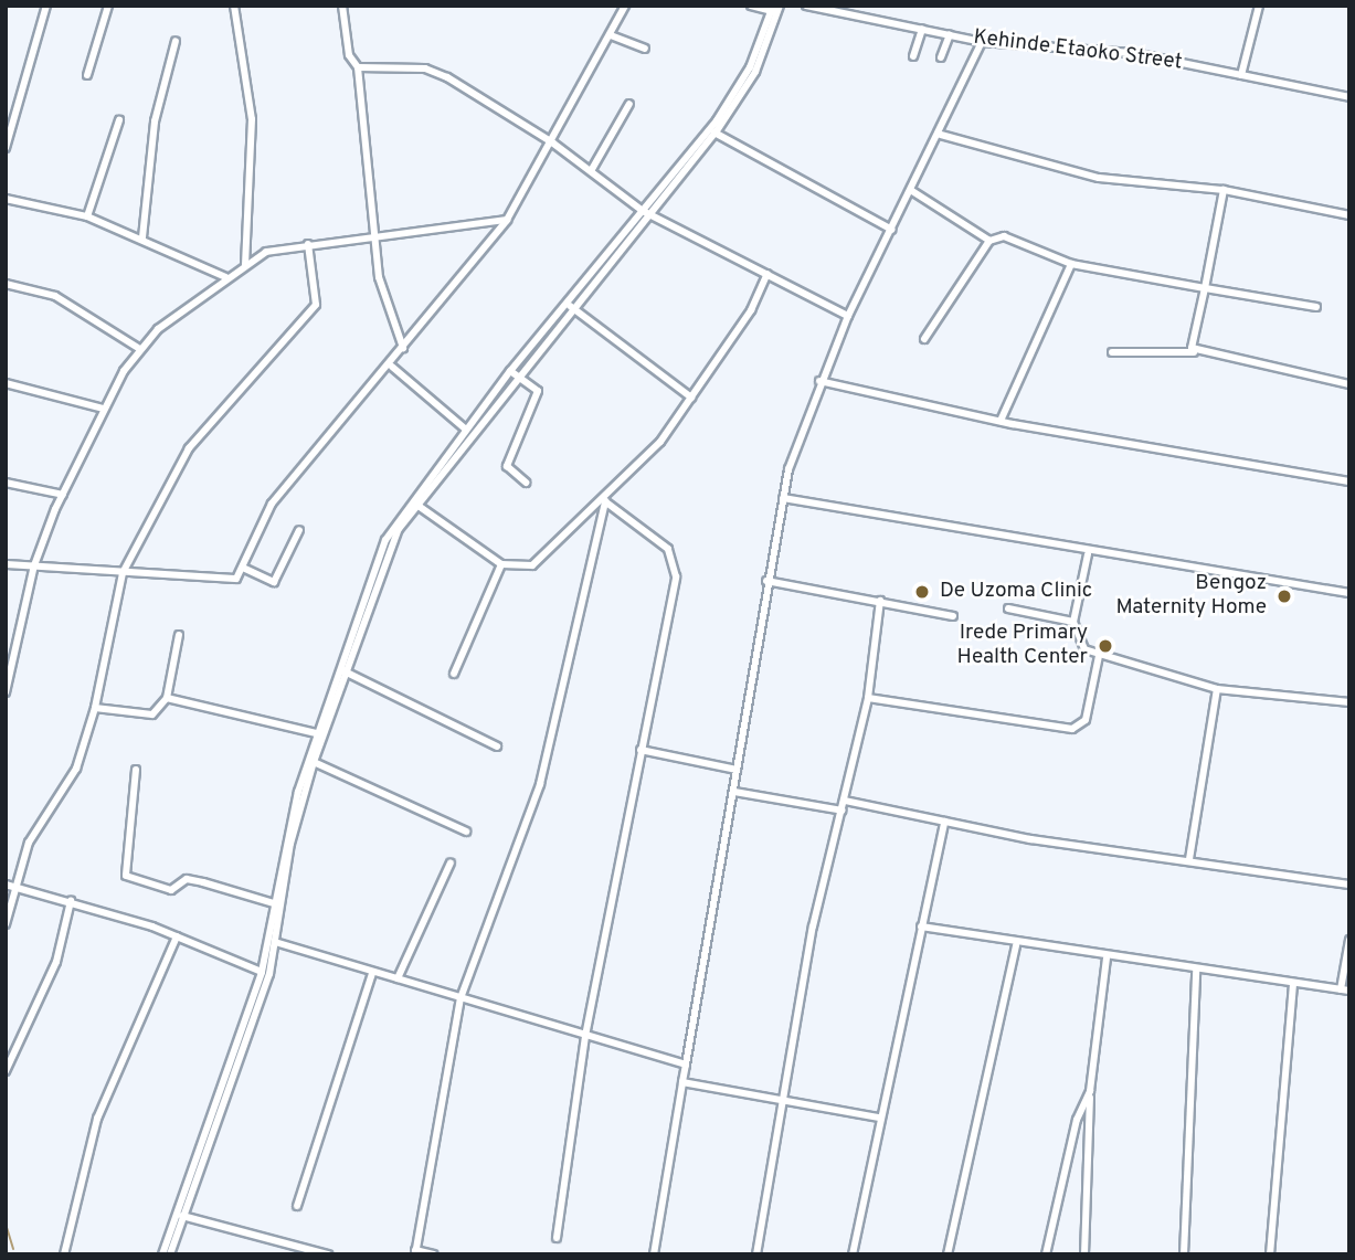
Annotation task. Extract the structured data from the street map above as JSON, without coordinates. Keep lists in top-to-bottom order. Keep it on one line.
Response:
{"streets":{"street":["Kehinde Etaoko Street"]},"places":["De Uzoma Clinic","Bengoz Maternity Home","Irede Primary Health Center"]}
